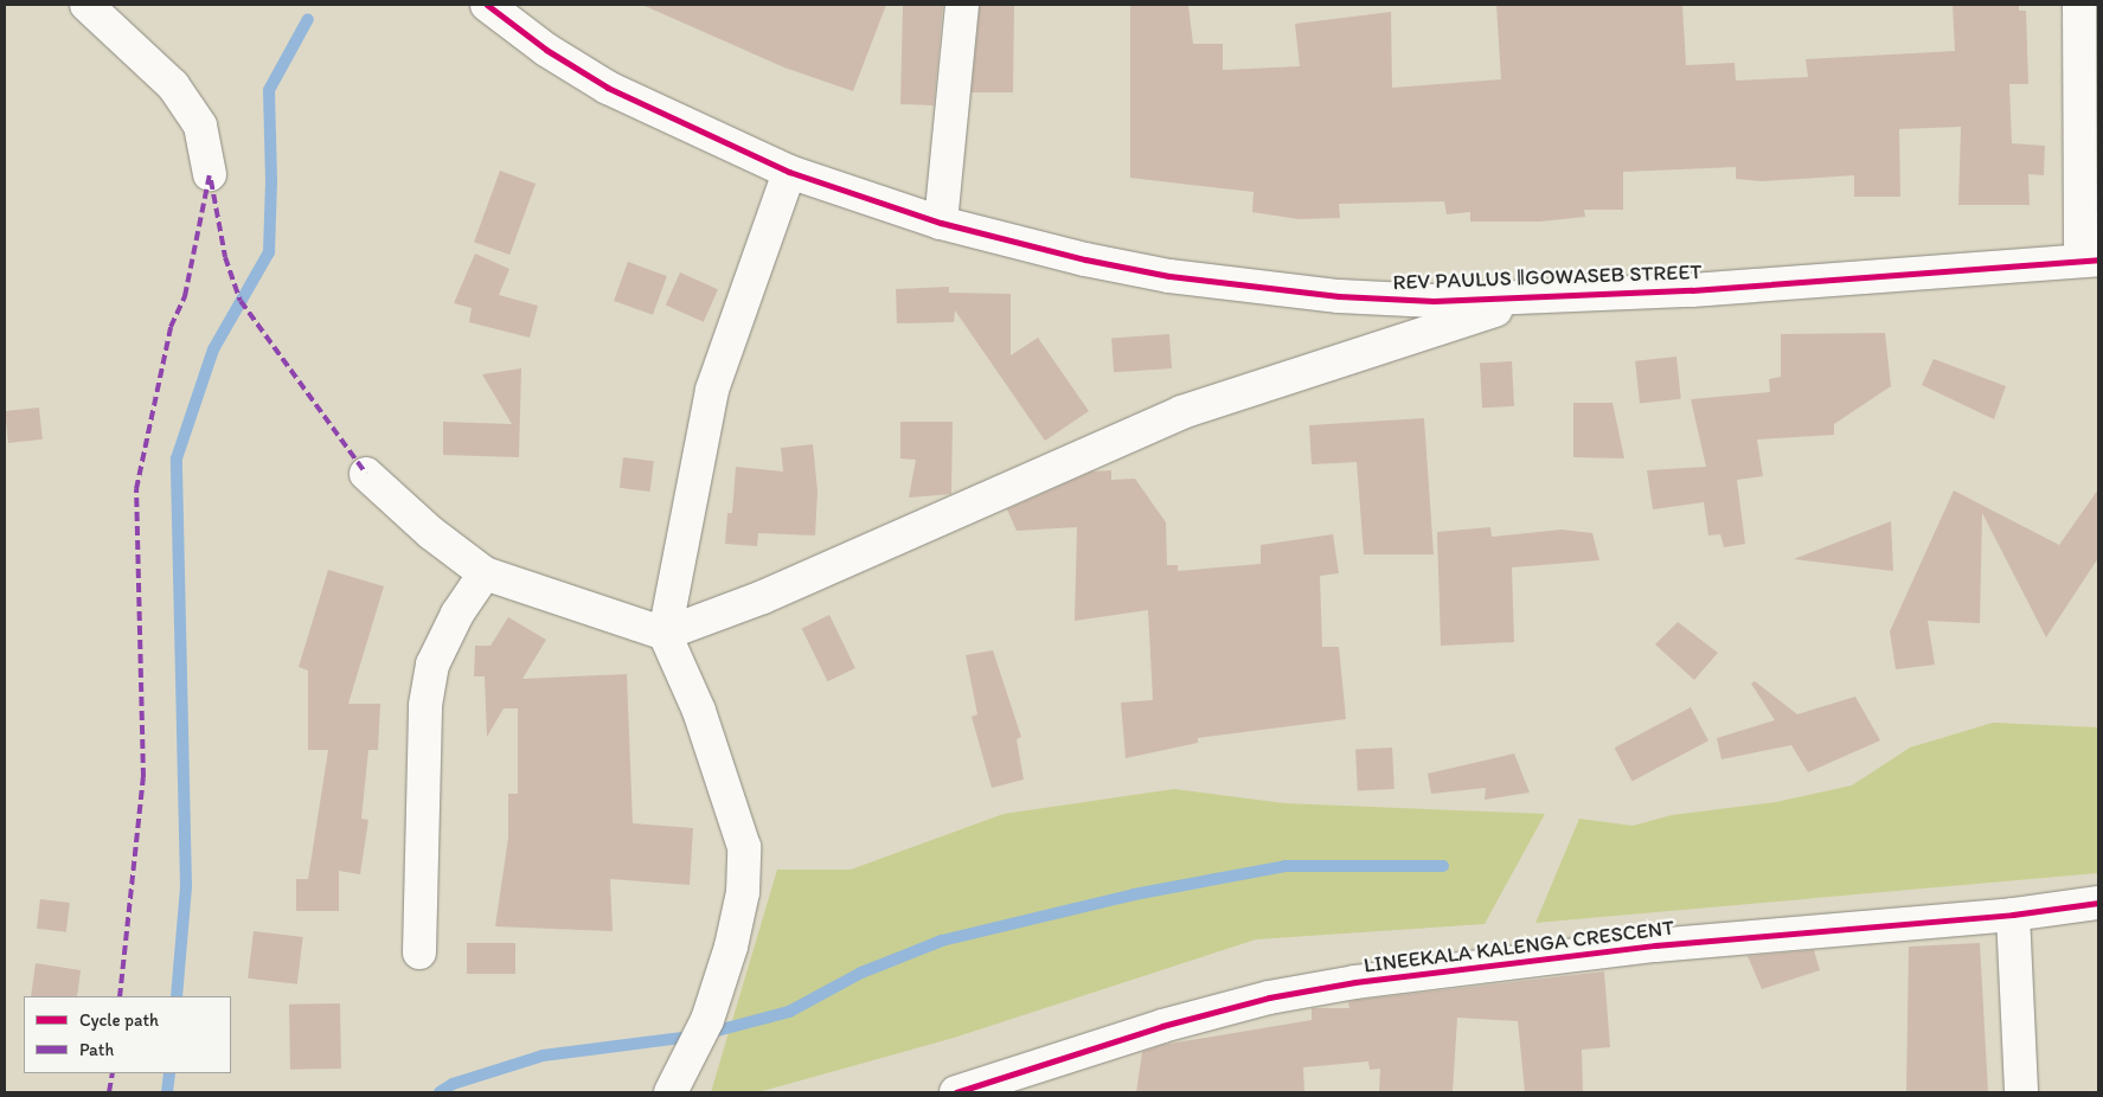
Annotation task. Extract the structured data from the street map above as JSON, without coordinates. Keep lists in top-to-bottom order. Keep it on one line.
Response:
{"streets":{"street":["REV PAULUS ǁGOWASEB STREET","LINEEKALA KALENGA CRESCENT"]},"legend":["Cycle path","Path"]}
